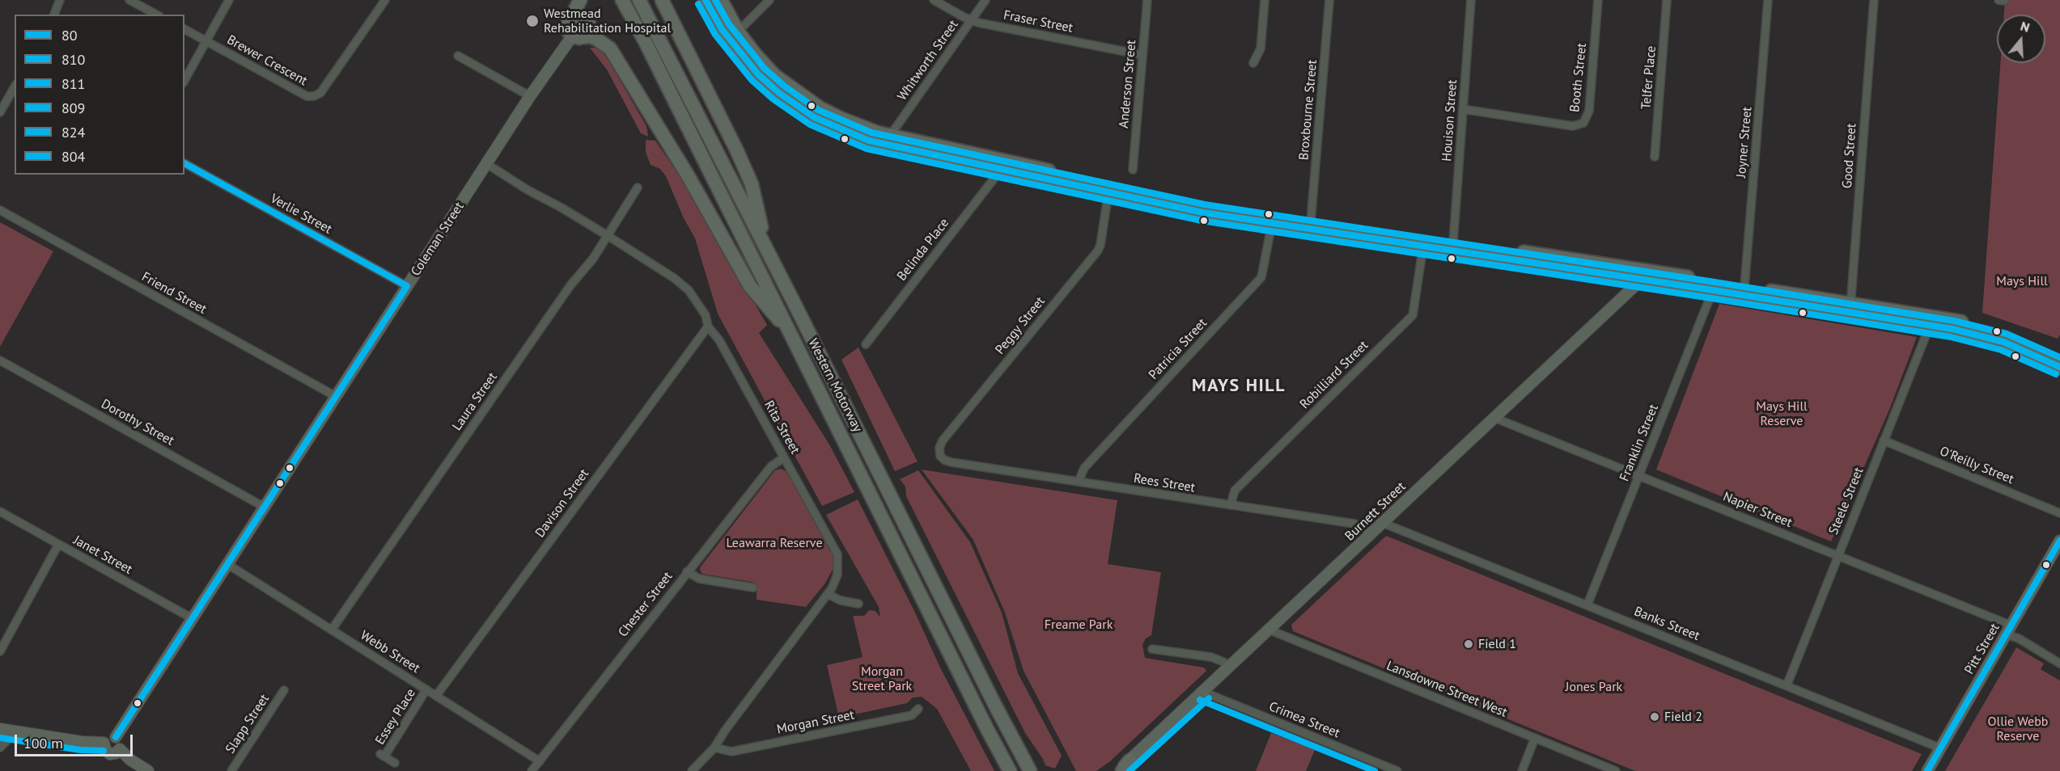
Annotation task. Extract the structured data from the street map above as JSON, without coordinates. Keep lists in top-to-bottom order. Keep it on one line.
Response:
{"streets":{"highway":["Western Motorway"],"street":["Fraser Street","Brewer Crescent","Whitworth Street","Booth Street","Telfer Place","Anderson Street","Broxbourne Street","Houison Street","Joyner Street","Good Street","Verlie Street","Coleman Street","Belinda Place","Friend Street","Peggy Street","Patricia Street","Robilliard Street","Laura Street","Dorothy Street","Rita Street","Franklin Street","O'Reilly Street","Rees Street","Steele Street","Davison Street","Napier Street","Burnett Street","Janet Street","Chester Street","Banks Street","Pitt Street","Webb Street","Lansdowne Street West","Essey Place","Crimea Street","Morgan Street","Slapp Street"]},"crossings":[["Fraser Street","Whitworth Street"],["Fraser Street","Anderson Street"],["Booth Street","Houison Street"],["Verlie Street","Coleman Street"],["Coleman Street","Friend Street"],["Coleman Street","Dorothy Street"],["Coleman Street","Rita Street"],["Coleman Street","Janet Street"],["Coleman Street","Webb Street"],["Peggy Street","Rees Street"],["Patricia Street","Rees Street"],["Robilliard Street","Rees Street"],["Laura Street","Rita Street"],["Laura Street","Webb Street"],["Rita Street","Davison Street"],["Rita Street","Chester Street"],["Rita Street","Morgan Street"],["Franklin Street","Napier Street"],["Franklin Street","Banks Street"],["O'Reilly Street","Steele Street"],["Rees Street","Burnett Street"],["Steele Street","Napier Street"],["Steele Street","Banks Street"],["Davison Street","Webb Street"],["Napier Street","Burnett Street"],["Napier Street","Pitt Street"],["Burnett Street","Banks Street"],["Burnett Street","Lansdowne Street West"],["Burnett Street","Crimea Street"],["Chester Street","Webb Street"],["Banks Street","Pitt Street"],["Webb Street","Essey Place"]],"districts":["MAYS HILL"],"parks":["Mays Hill","Mays Hill Reserve","Leawarra Reserve","Freame Park","Morgan Street Park","Jones Park","Ollie Webb Reserve"],"places":["Westmead Rehabilitation Hospital","Field 1","Field 2"],"lines":["transit line 80","transit line 811","transit line 810","transit line 809","transit line 804","transit line 824"],"legend":["80","810","811","809","824","804"],"scale_bar":"100 m","north":"top"}
